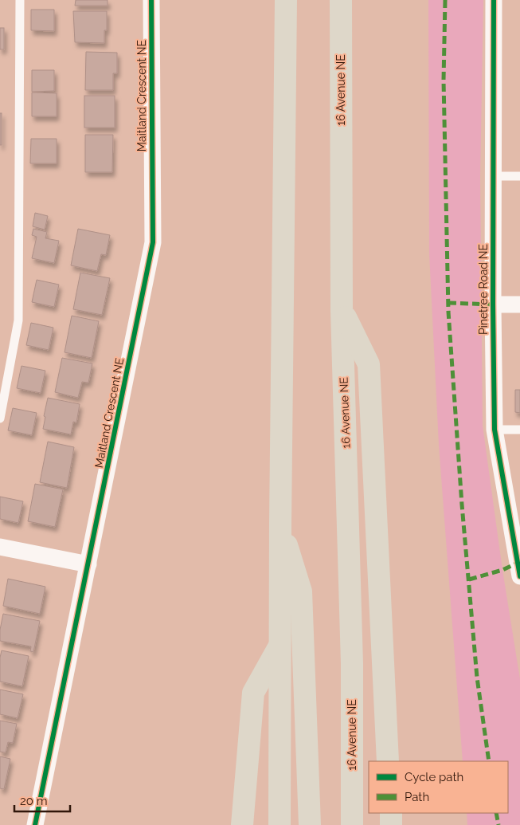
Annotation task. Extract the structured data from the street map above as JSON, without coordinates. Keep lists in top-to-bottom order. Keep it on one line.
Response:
{"streets":{"highway":["16 Avenue NE"],"street":["Maitland Crescent NE","Pinetree Road NE"]},"legend":["Cycle path","Path"],"scale_bar":"20 m"}
